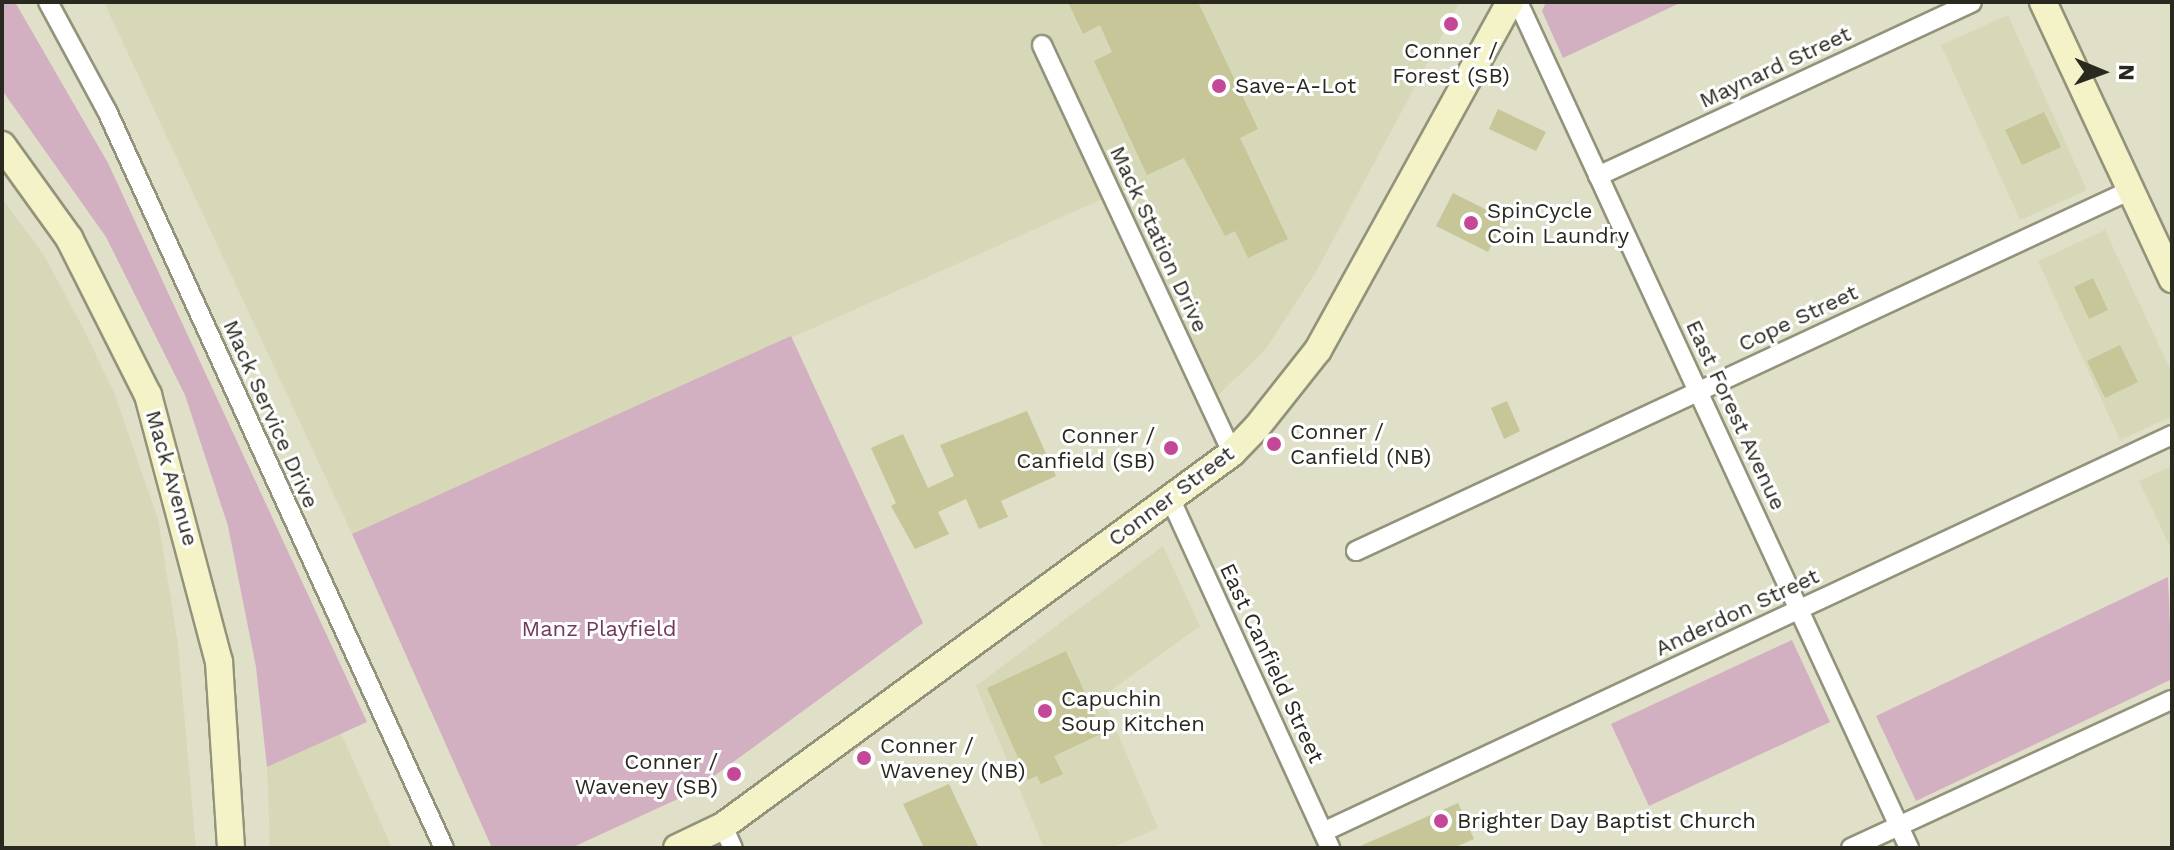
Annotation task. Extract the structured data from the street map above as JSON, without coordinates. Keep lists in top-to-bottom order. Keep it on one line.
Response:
{"streets":{"main road":["Mack Avenue","Conner Street"],"street":["Maynard Street","Mack Station Drive","Cope Street","Mack Service Drive","East Forest Avenue","Anderdon Street","East Canfield Street"]},"crossings":[["Maynard Street","East Forest Avenue"],["Mack Station Drive","Conner Street"],["Cope Street","East Forest Avenue"],["East Forest Avenue","Anderdon Street"],["Conner Street","East Canfield Street"],["Anderdon Street","East Canfield Street"]],"parks":["Manz Playfield"],"places":["Conner / Forest (SB)","Save-A-Lot","SpinCycle Coin Laundry","Conner / Canfield (NB)","Conner / Canfield (SB)","Capuchin Soup Kitchen","Conner / Waveney (NB)","Conner / Waveney (SB)","Brighter Day Baptist Church"],"north":"right"}
